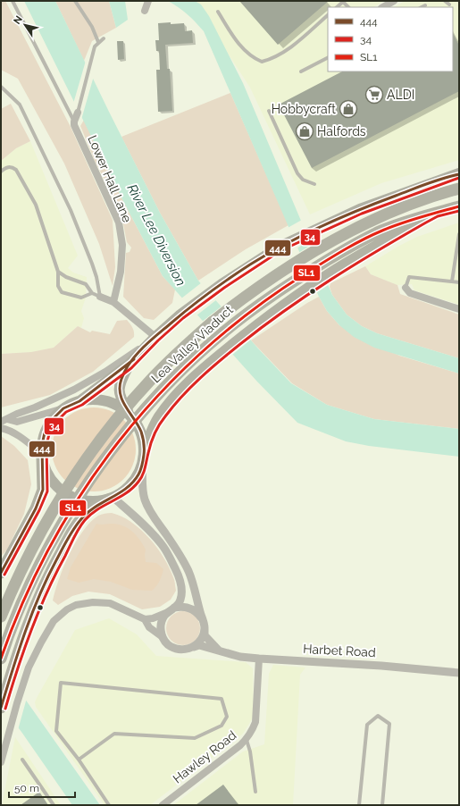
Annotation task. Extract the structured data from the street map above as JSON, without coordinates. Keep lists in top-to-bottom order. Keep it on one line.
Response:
{"streets":{"highway":["Lea Valley Viaduct"],"street":["Lower Hall Lane","Harbet Road","Hawley Road"]},"crossings":[["Harbet Road","Hawley Road"]],"water":["River Lee Diversion"],"places":{"supermarket":["ALDI"],"shop":["Hobbycraft","Halfords"]},"lines":["transit line 444","transit line 34","transit line SL1"],"legend":["444","34","SL1"],"scale_bar":"50 m","north":"top left"}
